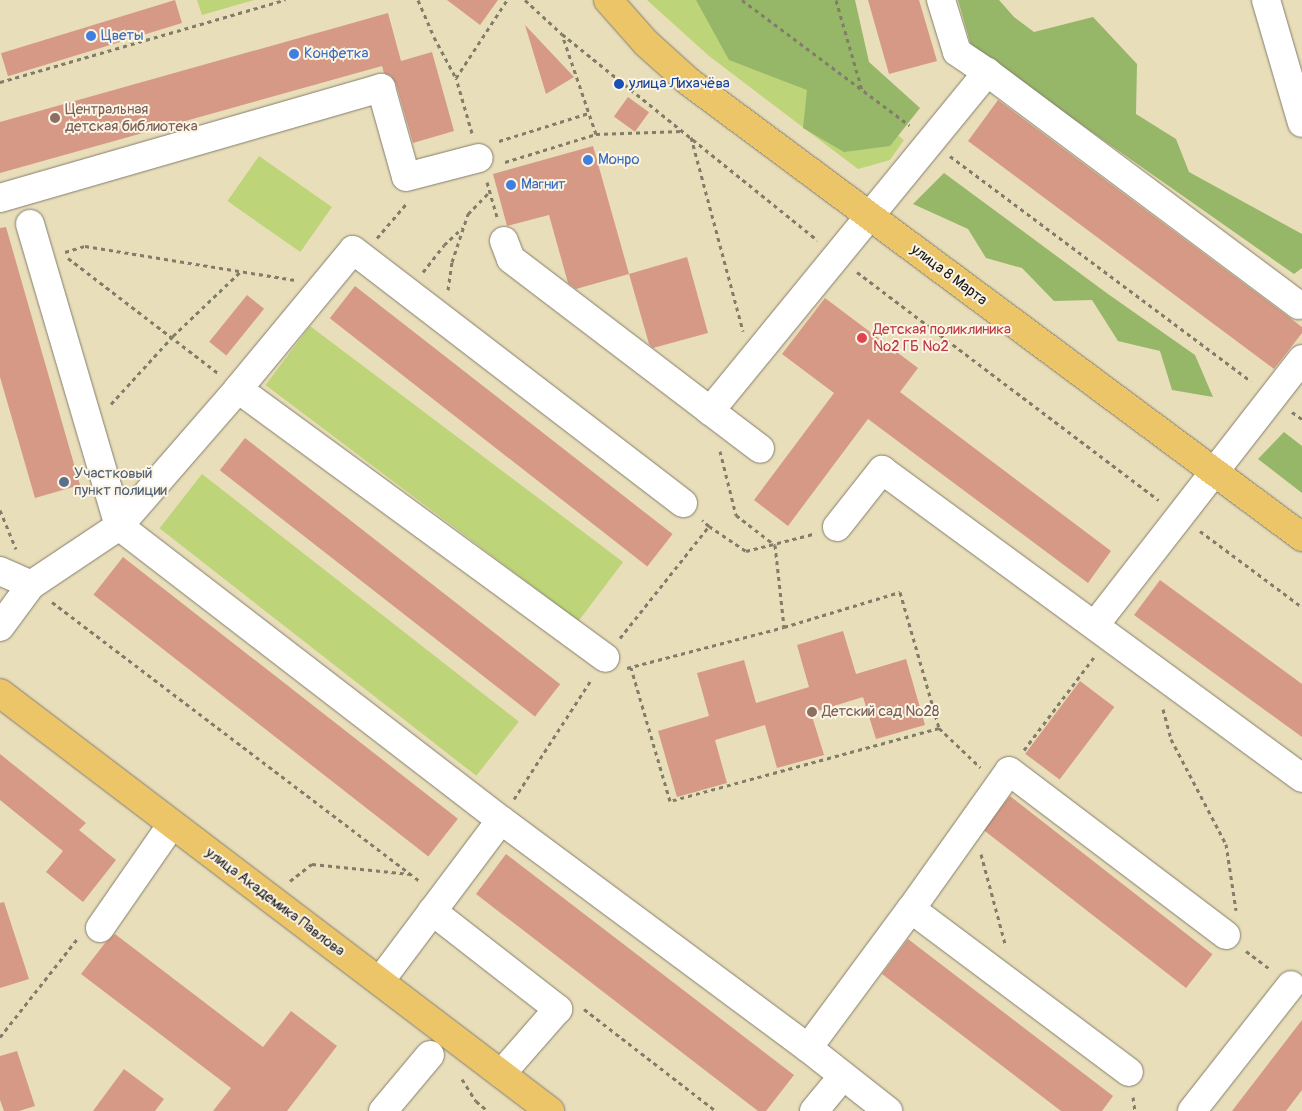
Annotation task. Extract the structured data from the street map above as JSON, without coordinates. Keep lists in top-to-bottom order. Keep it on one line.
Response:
{"streets":{"main road":["улица 8 Марта","улица Академика Павлова"]},"places":["Цветы","Конфетка","улица Лихачёва","Центральная детская библиотека","Монро","Магнит","Детская поликлиника №2 ГБ №2","Участковый пункт полиции","Детский сад №28"]}
